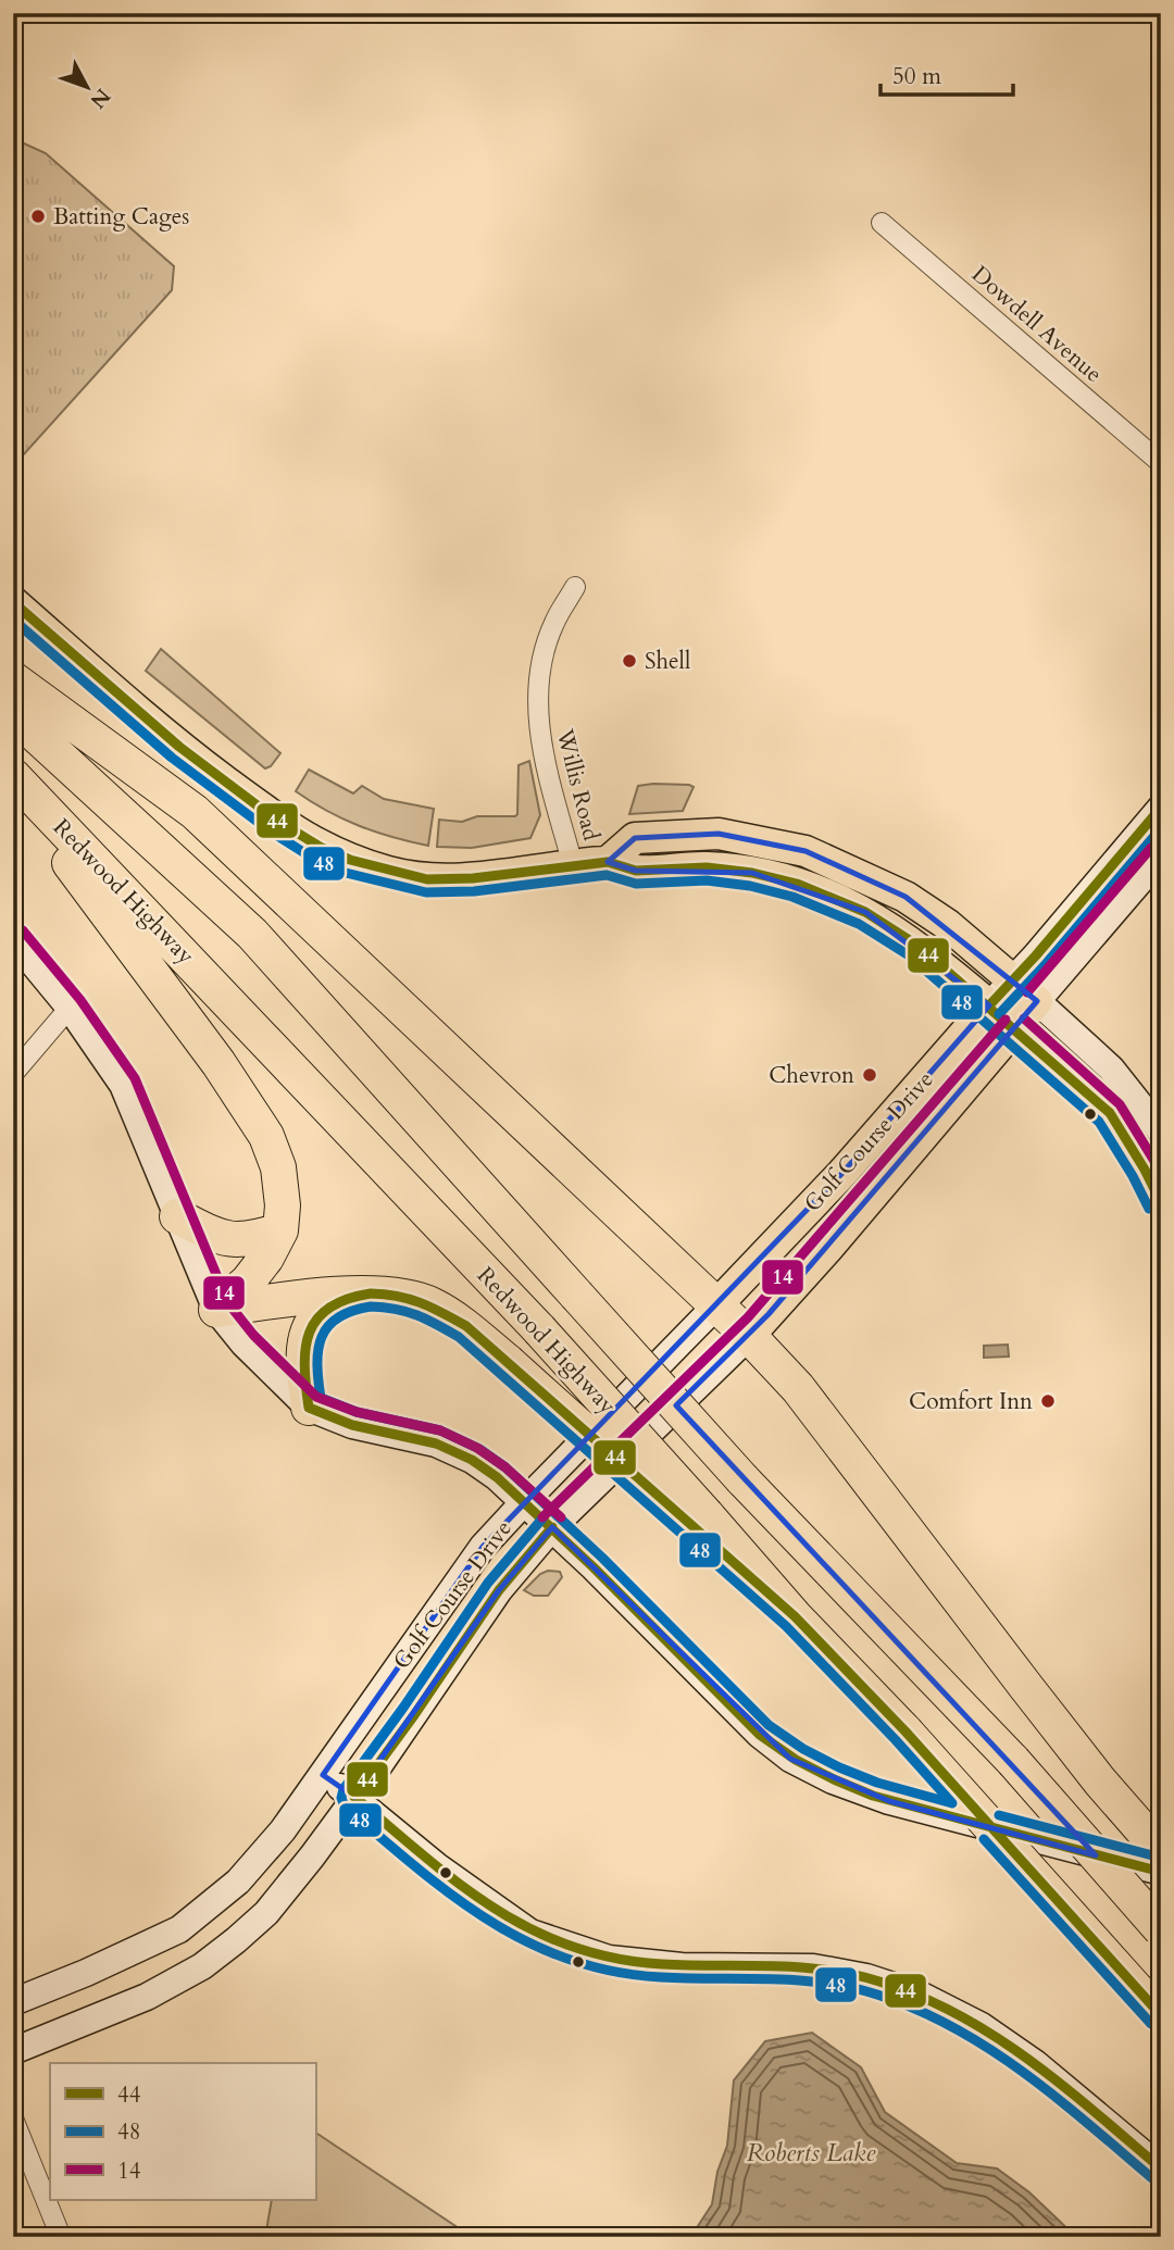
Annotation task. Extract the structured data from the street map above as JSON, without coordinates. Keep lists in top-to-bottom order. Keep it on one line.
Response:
{"streets":{"highway":["Redwood Highway"],"main road":["Golf Course Drive"],"street":["Dowdell Avenue","Willis Road"]},"water":["Roberts Lake"],"places":["Batting Cages","Shell","Chevron","Comfort Inn"],"lines":["transit line 44","transit line 48","transit line 14"],"legend":["44","48","14"],"scale_bar":"50 m","north":"bottom right"}
